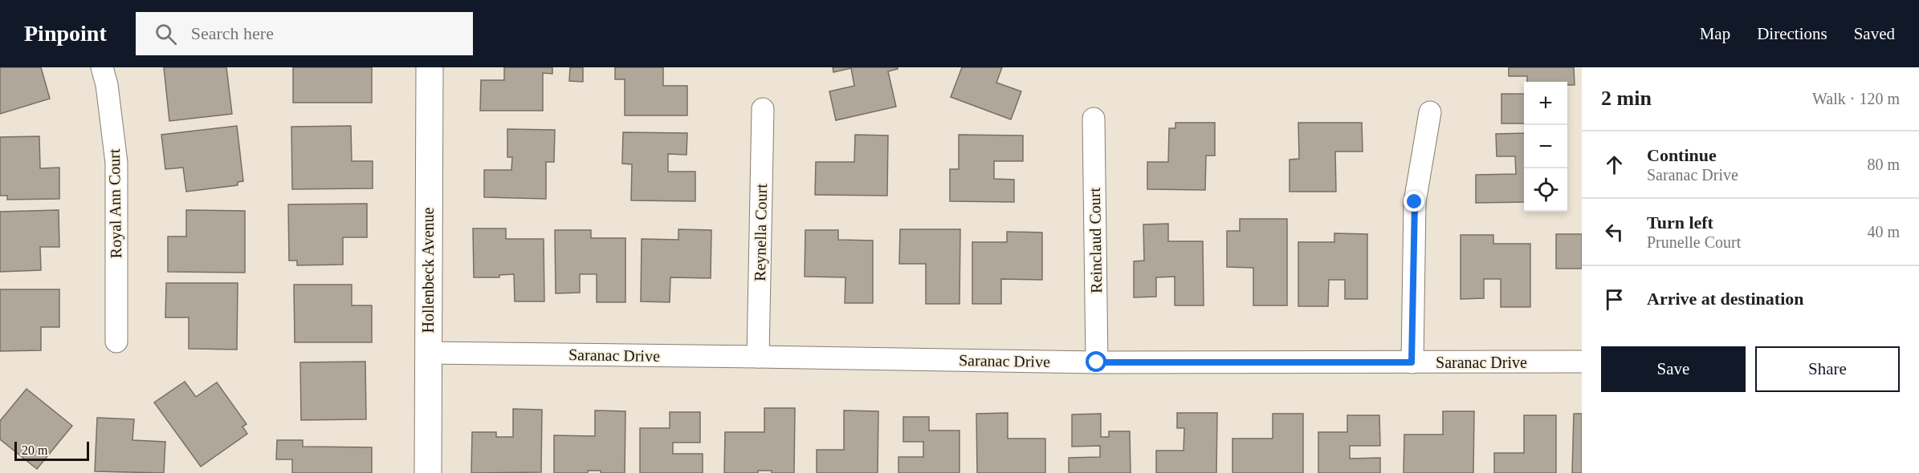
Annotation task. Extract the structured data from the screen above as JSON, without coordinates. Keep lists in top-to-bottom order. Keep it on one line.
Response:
{"streets":{"street":["Royal Ann Court","Reynella Court","Reinclaud Court","Hollenbeck Avenue","Saranac Drive"]},"crossings":[["Reynella Court","Saranac Drive"],["Reinclaud Court","Saranac Drive"],["Hollenbeck Avenue","Saranac Drive"]],"scale_bar":"20 m","page":{"header":"Pinpoint","search":"Search here","nav":["Map","Directions","Saved"],"heading":["2 min","Walk · 120 m"],"map_buttons":["+","−"],"list":[["Continue","Saranac Drive","80 m"],["Turn left","Prunelle Court","40 m"],"Arrive at destination"],"buttons":["Save","Share"],"scale":"20 m"}}
